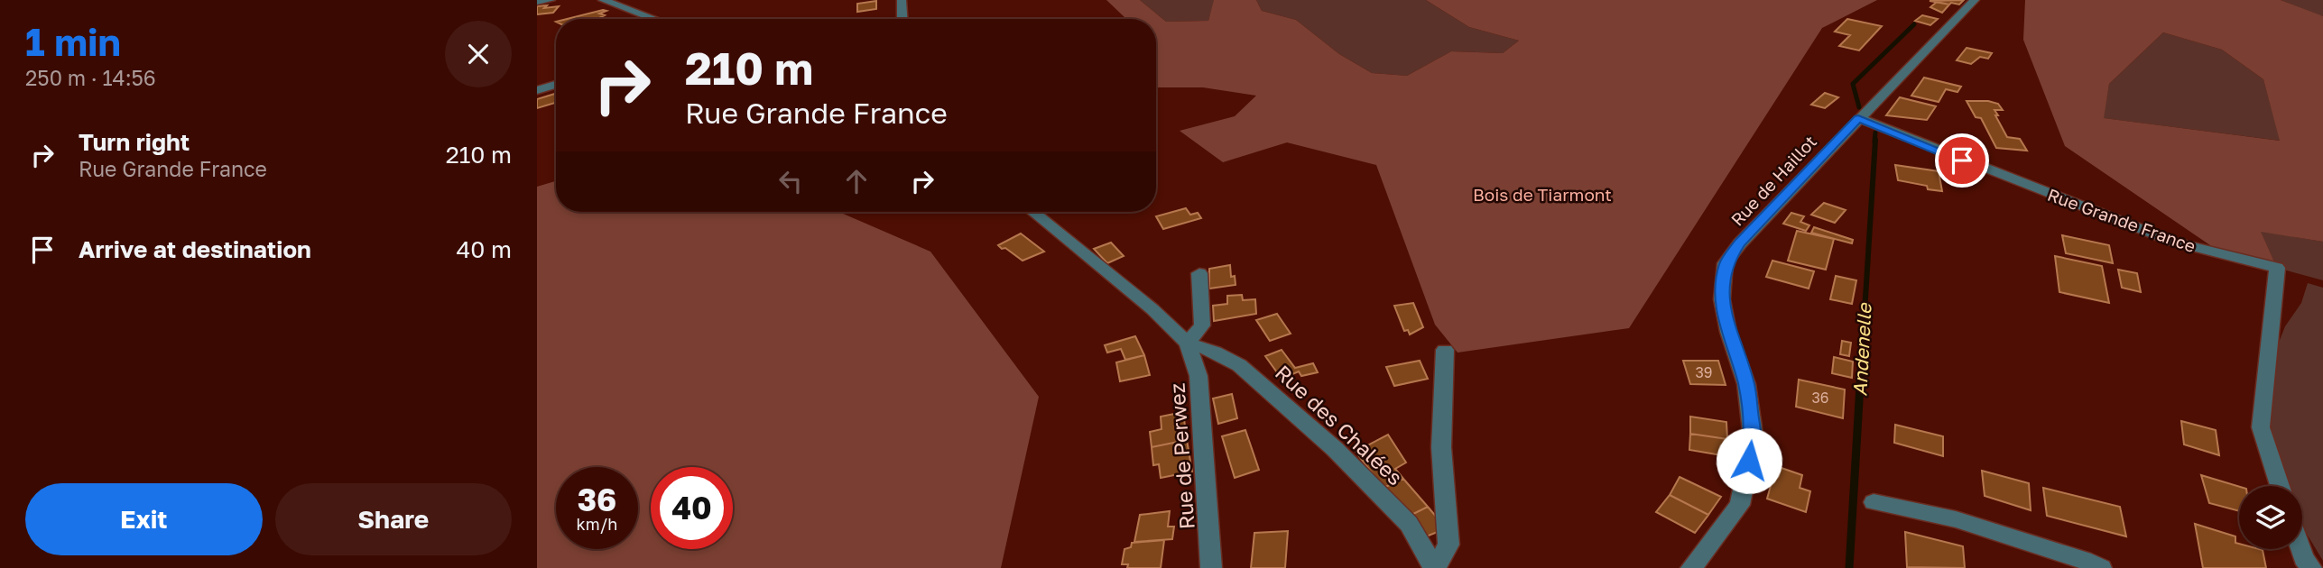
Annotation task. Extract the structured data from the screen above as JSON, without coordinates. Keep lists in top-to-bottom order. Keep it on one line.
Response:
{"streets":{"street":["Rue de Haillot","Rue Grande France","Rue des Chalées","Rue de Perwez"]},"crossings":[["Rue de Haillot","Rue Grande France"],["Rue des Chalées","Rue de Perwez"]],"water":["Andenelle"],"parks":["Bois de Tiarmont"],"house_numbers":["39","36"],"page":{"heading":["1 min","250 m · 14:56"],"turn":["210 m","Rue Grande France"],"list":[{"name":"Turn right","note":"Rue Grande France","value":"210 m"},{"name":"Arrive at destination","value":"40 m"}],"speed":"36 km/h","limit":"40","buttons":["Exit","Share"]}}
